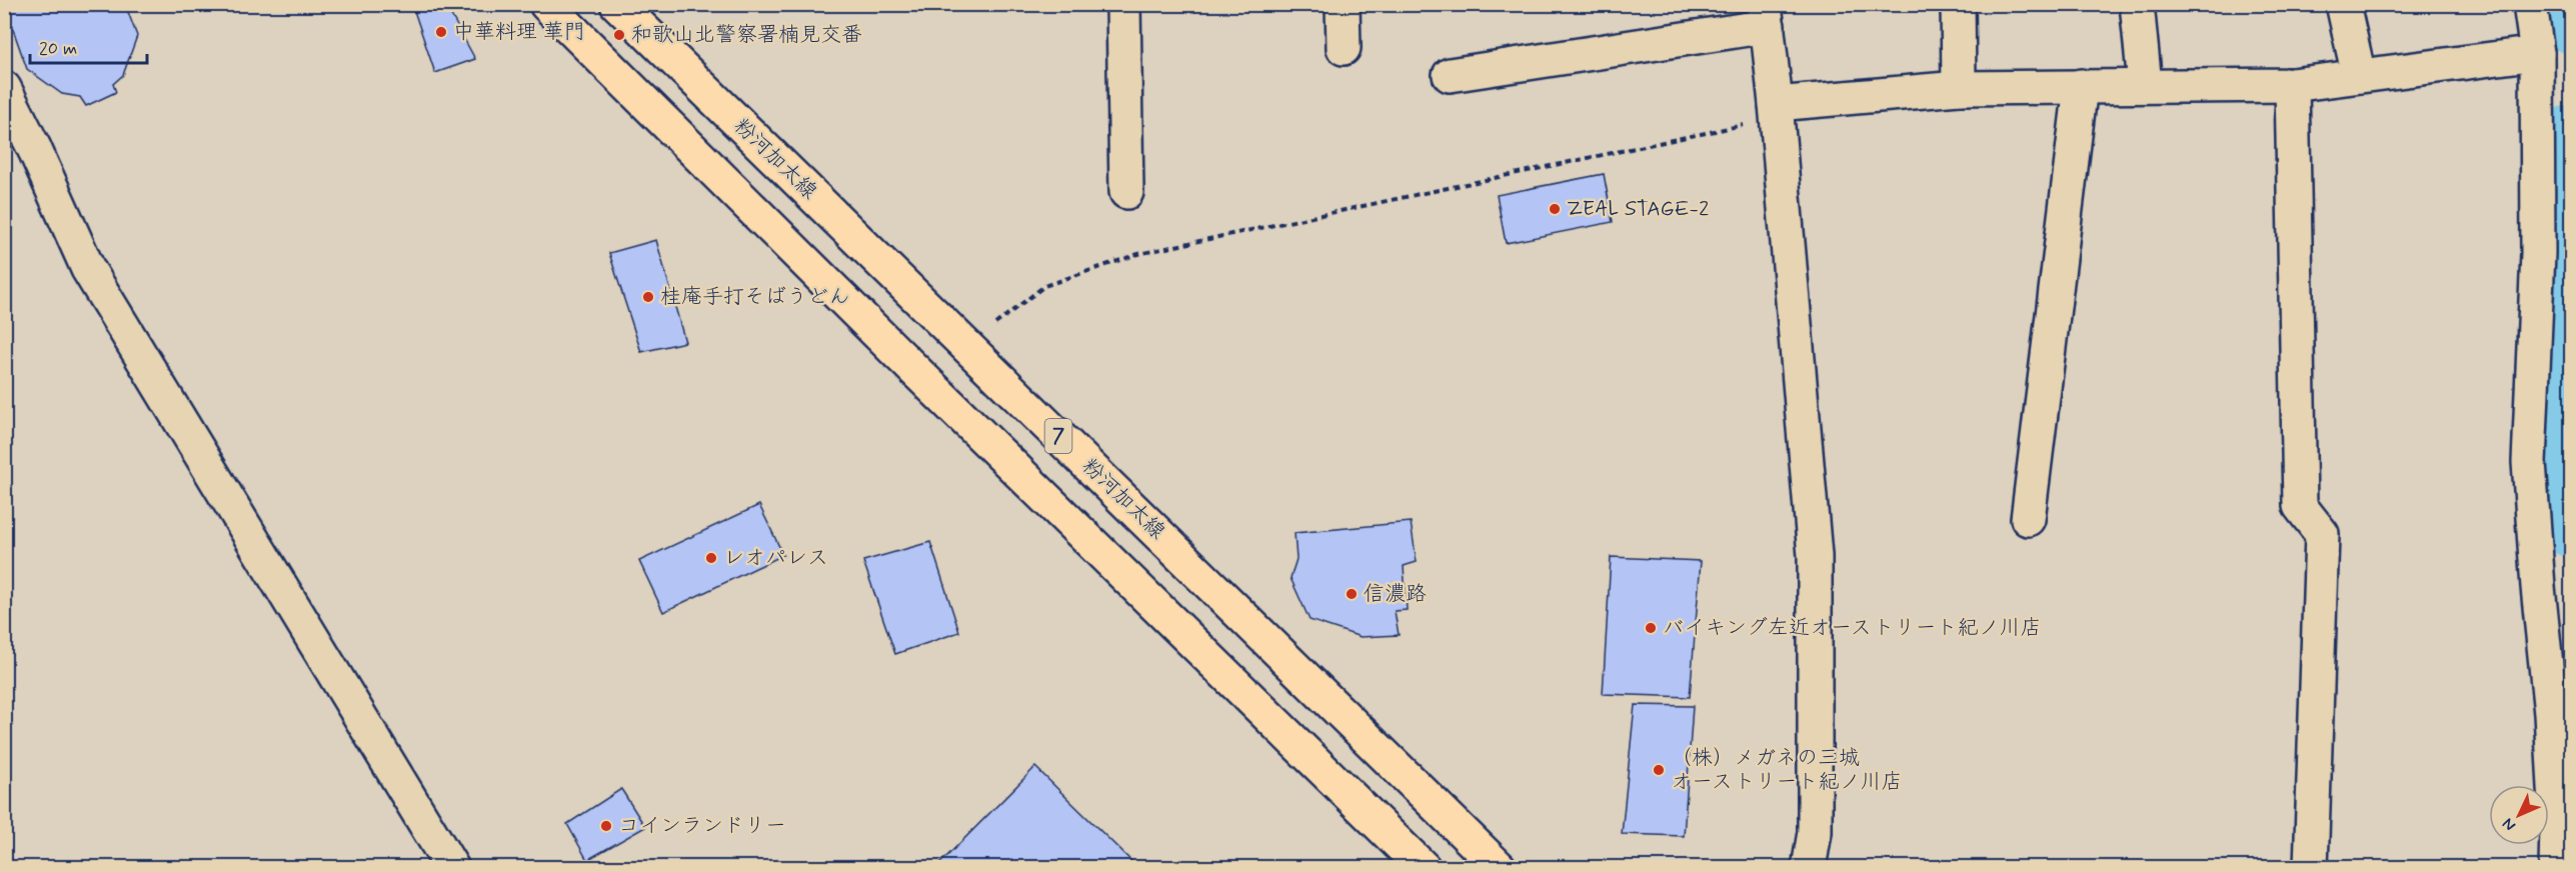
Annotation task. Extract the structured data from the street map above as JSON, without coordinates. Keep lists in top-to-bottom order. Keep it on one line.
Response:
{"streets":{"main road":["粉河加太線","7"]},"places":["中華料理 華門","和歌山北警察署楠見交番","ZEAL STAGE-2","桂庵手打そばうどん","レオパレス","信濃路","バイキング左近オーストリート紀ノ川店","（株）メガネの三城 オーストリート紀ノ川店","コインランドリー"],"scale_bar":"20 m","north":"bottom left"}
